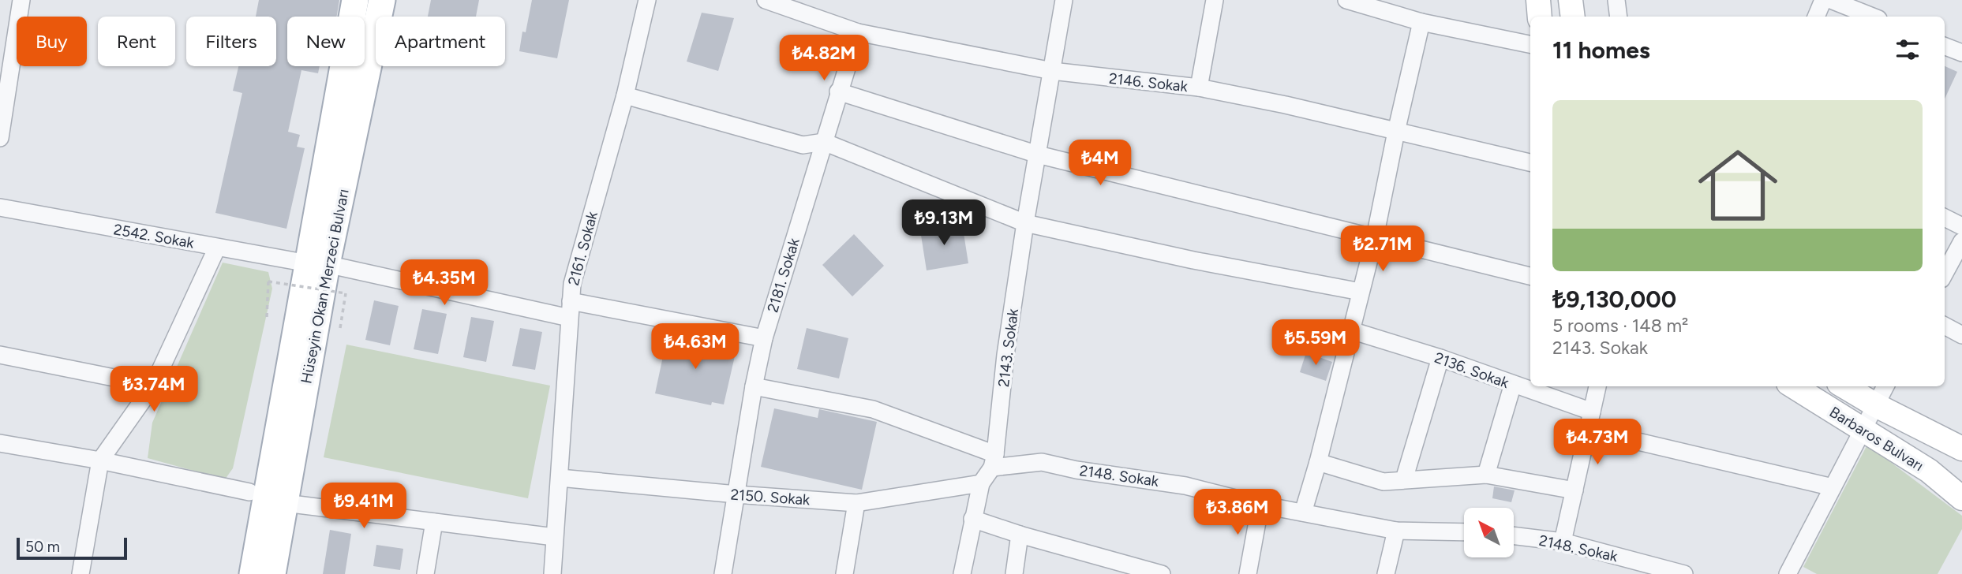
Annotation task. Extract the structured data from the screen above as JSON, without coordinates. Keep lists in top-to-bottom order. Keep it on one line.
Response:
{"streets":{"main road":["Hüseyin Okan Merzeci Bulvarı"],"street":["2146. Sokak","2542. Sokak","2161. Sokak","2181. Sokak","2143. Sokak","2136. Sokak","Barbaros Bulvarı","2148. Sokak","2150. Sokak"]},"crossings":[["2146. Sokak","2181. Sokak"],["2146. Sokak","2143. Sokak"],["2542. Sokak","2161. Sokak"],["2542. Sokak","2181. Sokak"],["2542. Sokak","Hüseyin Okan Merzeci Bulvarı"],["2161. Sokak","2150. Sokak"],["2181. Sokak","2150. Sokak"],["2143. Sokak","2148. Sokak"],["2143. Sokak","2150. Sokak"]],"scale_bar":"50 m","north":"top left","page":{"chip":["Buy","Rent","Filters","New","Apartment"],"heading":"11 homes","price":["₺4.82M","₺4M","₺9.13M","₺2.71M","₺4.35M","₺5.59M","₺4.63M","₺3.74M","₺4.73M","₺9.41M","₺3.86M"],"list":[{"name":"₺9,130,000","note":"5 rooms · 148 m² · 2143. Sokak"}],"scale":"50 m"}}
